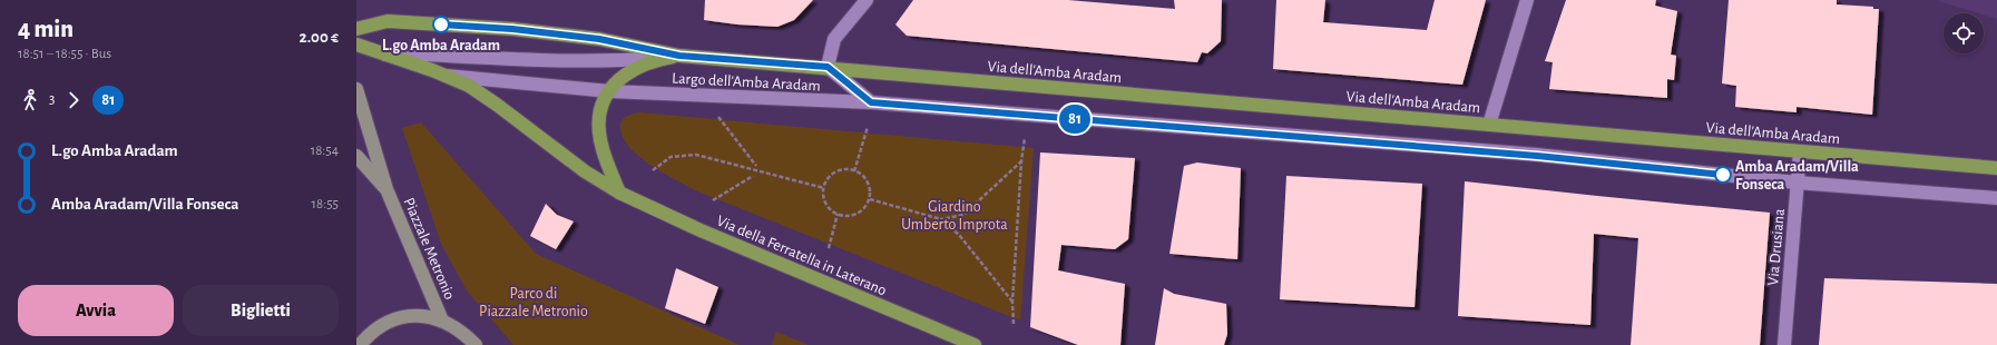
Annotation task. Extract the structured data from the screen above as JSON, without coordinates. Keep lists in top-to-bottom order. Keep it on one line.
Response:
{"streets":{"main road":["Via dell'Amba Aradam","Largo dell'Amba Aradam","Piazzale Metronio","Via della Ferratella in Laterano"],"street":["Via Drusiana"]},"crossings":[["Via dell'Amba Aradam","Largo dell'Amba Aradam"],["Via dell'Amba Aradam","Via Drusiana"],["Largo dell'Amba Aradam","Via della Ferratella in Laterano"]],"parks":["Giardino Umberto Improta","Parco di Piazzale Metronio"],"places":["L.go Amba Aradam","Amba Aradam/Villa Fonseca"],"lines":["bus line 81"],"page":{"heading":["4 min","18:51 – 18:55 · Bus","2.00 €"],"on_map":"81","legs":["3","81"],"list":[{"name":"L.go Amba Aradam","value":"18:54"},{"name":"Amba Aradam/Villa Fonseca","value":"18:55"}],"buttons":["Avvia","Biglietti"]}}
